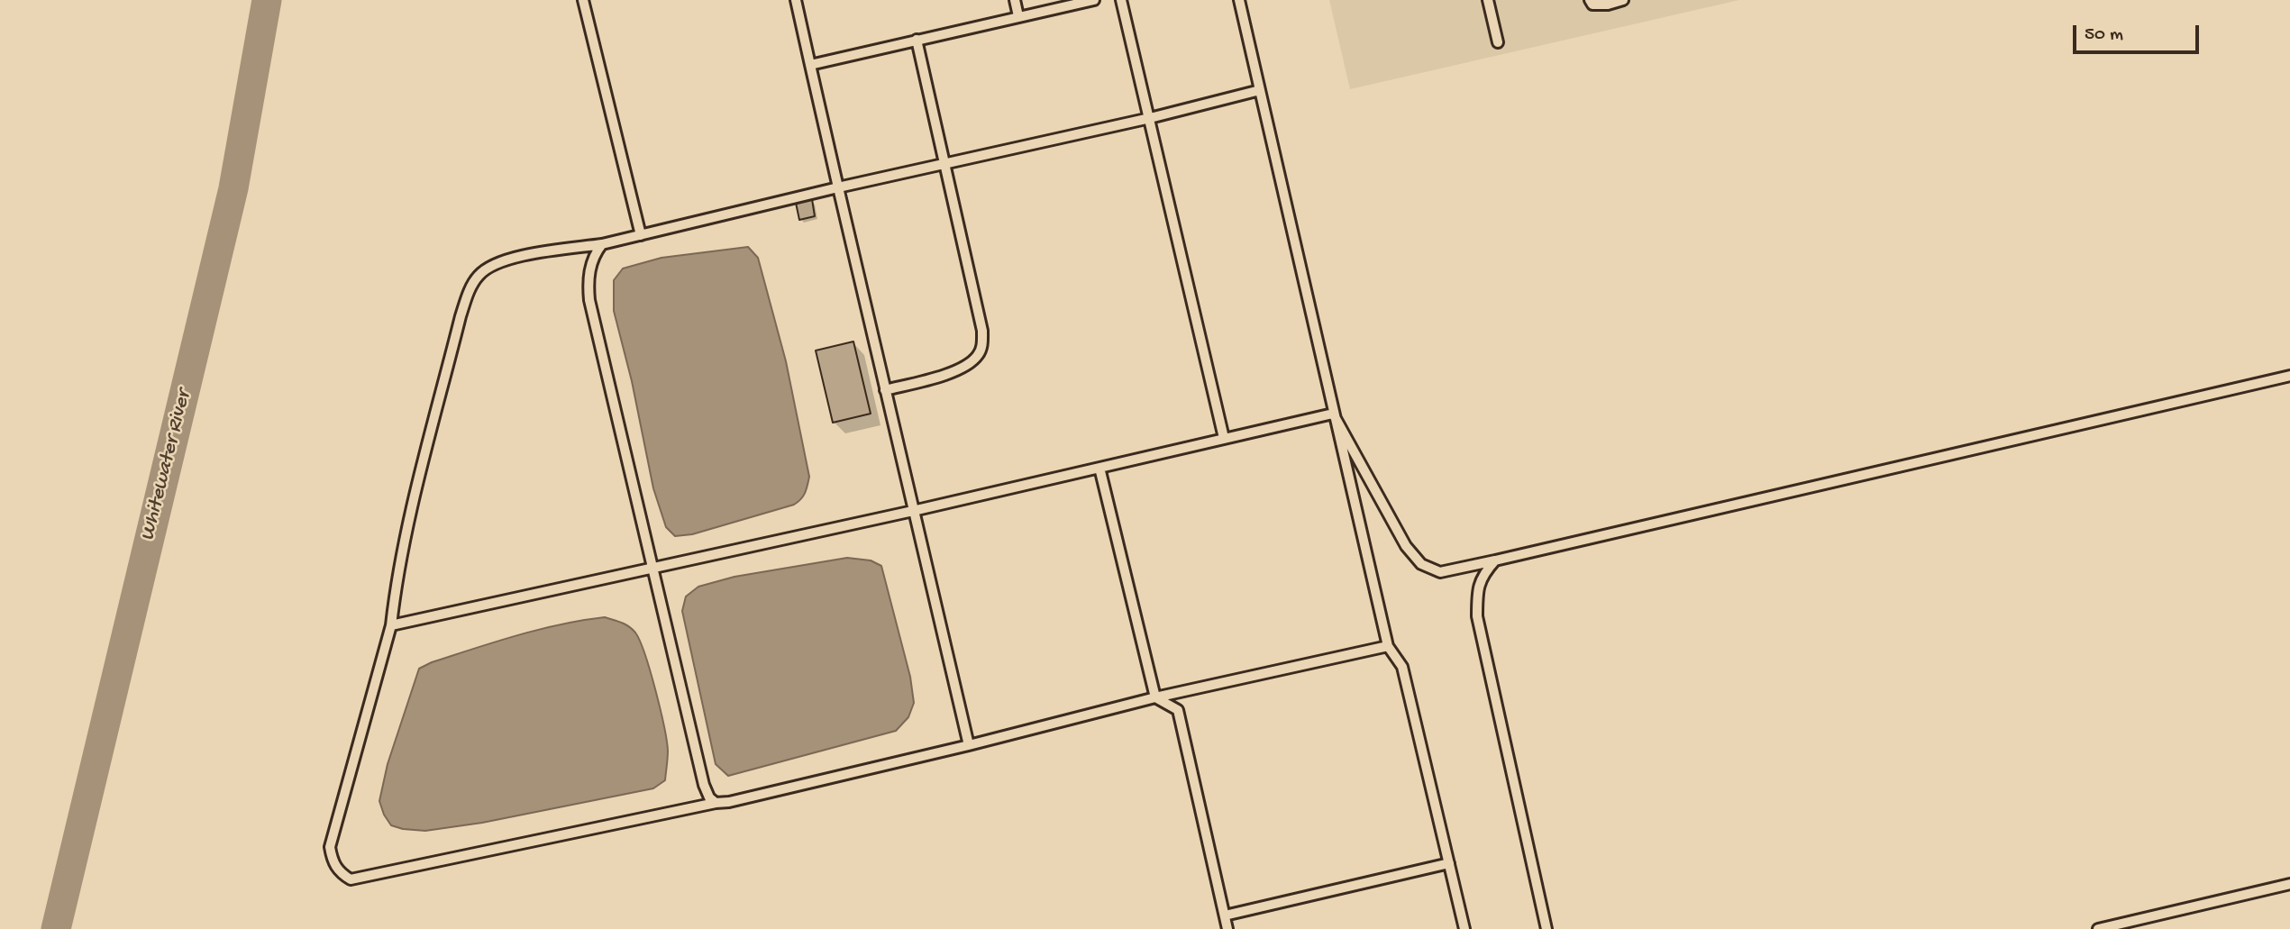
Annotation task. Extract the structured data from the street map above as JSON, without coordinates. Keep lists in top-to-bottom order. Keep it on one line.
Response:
{"water":["Whitewater River"],"scale_bar":"50 m"}
